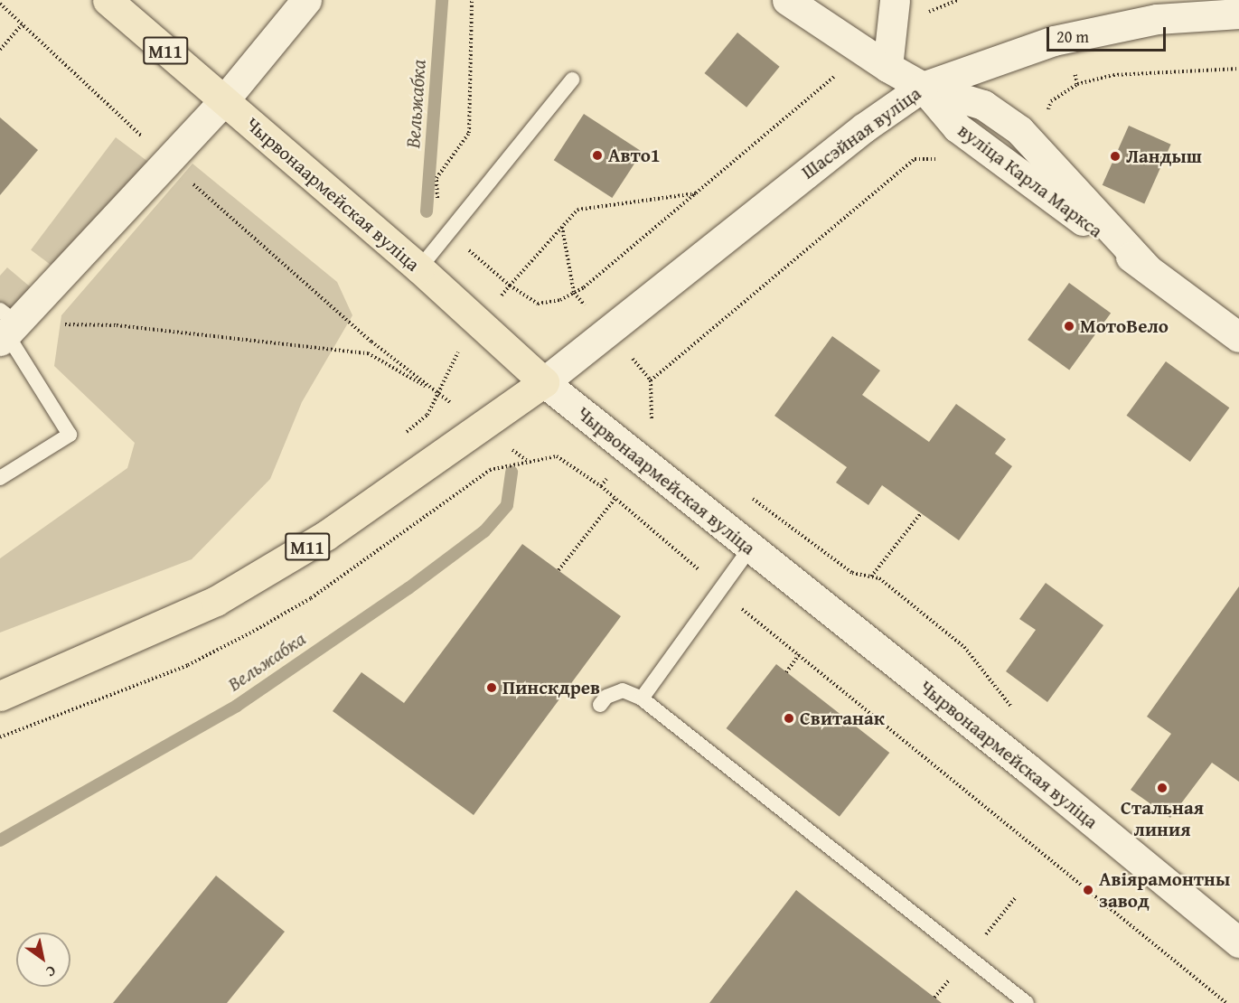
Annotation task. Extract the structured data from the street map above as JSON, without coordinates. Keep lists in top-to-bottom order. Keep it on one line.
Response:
{"streets":{"highway":["М11","Чырвонаармейская вуліца"],"main road":["Шасэйная вуліца","вуліца Карла Маркса"]},"crossings":[["М11","Шасэйная вуліца"],["М11","Чырвонаармейская вуліца"],["Шасэйная вуліца","вуліца Карла Маркса"],["Шасэйная вуліца","Чырвонаармейская вуліца"]],"water":["Вельжабка"],"places":["Авто1","Ландыш","МотоВело","Пинскдрев","Свитанак","Стальная линия","Авіярамонтны завод"],"scale_bar":"20 m","north":"bottom right"}
